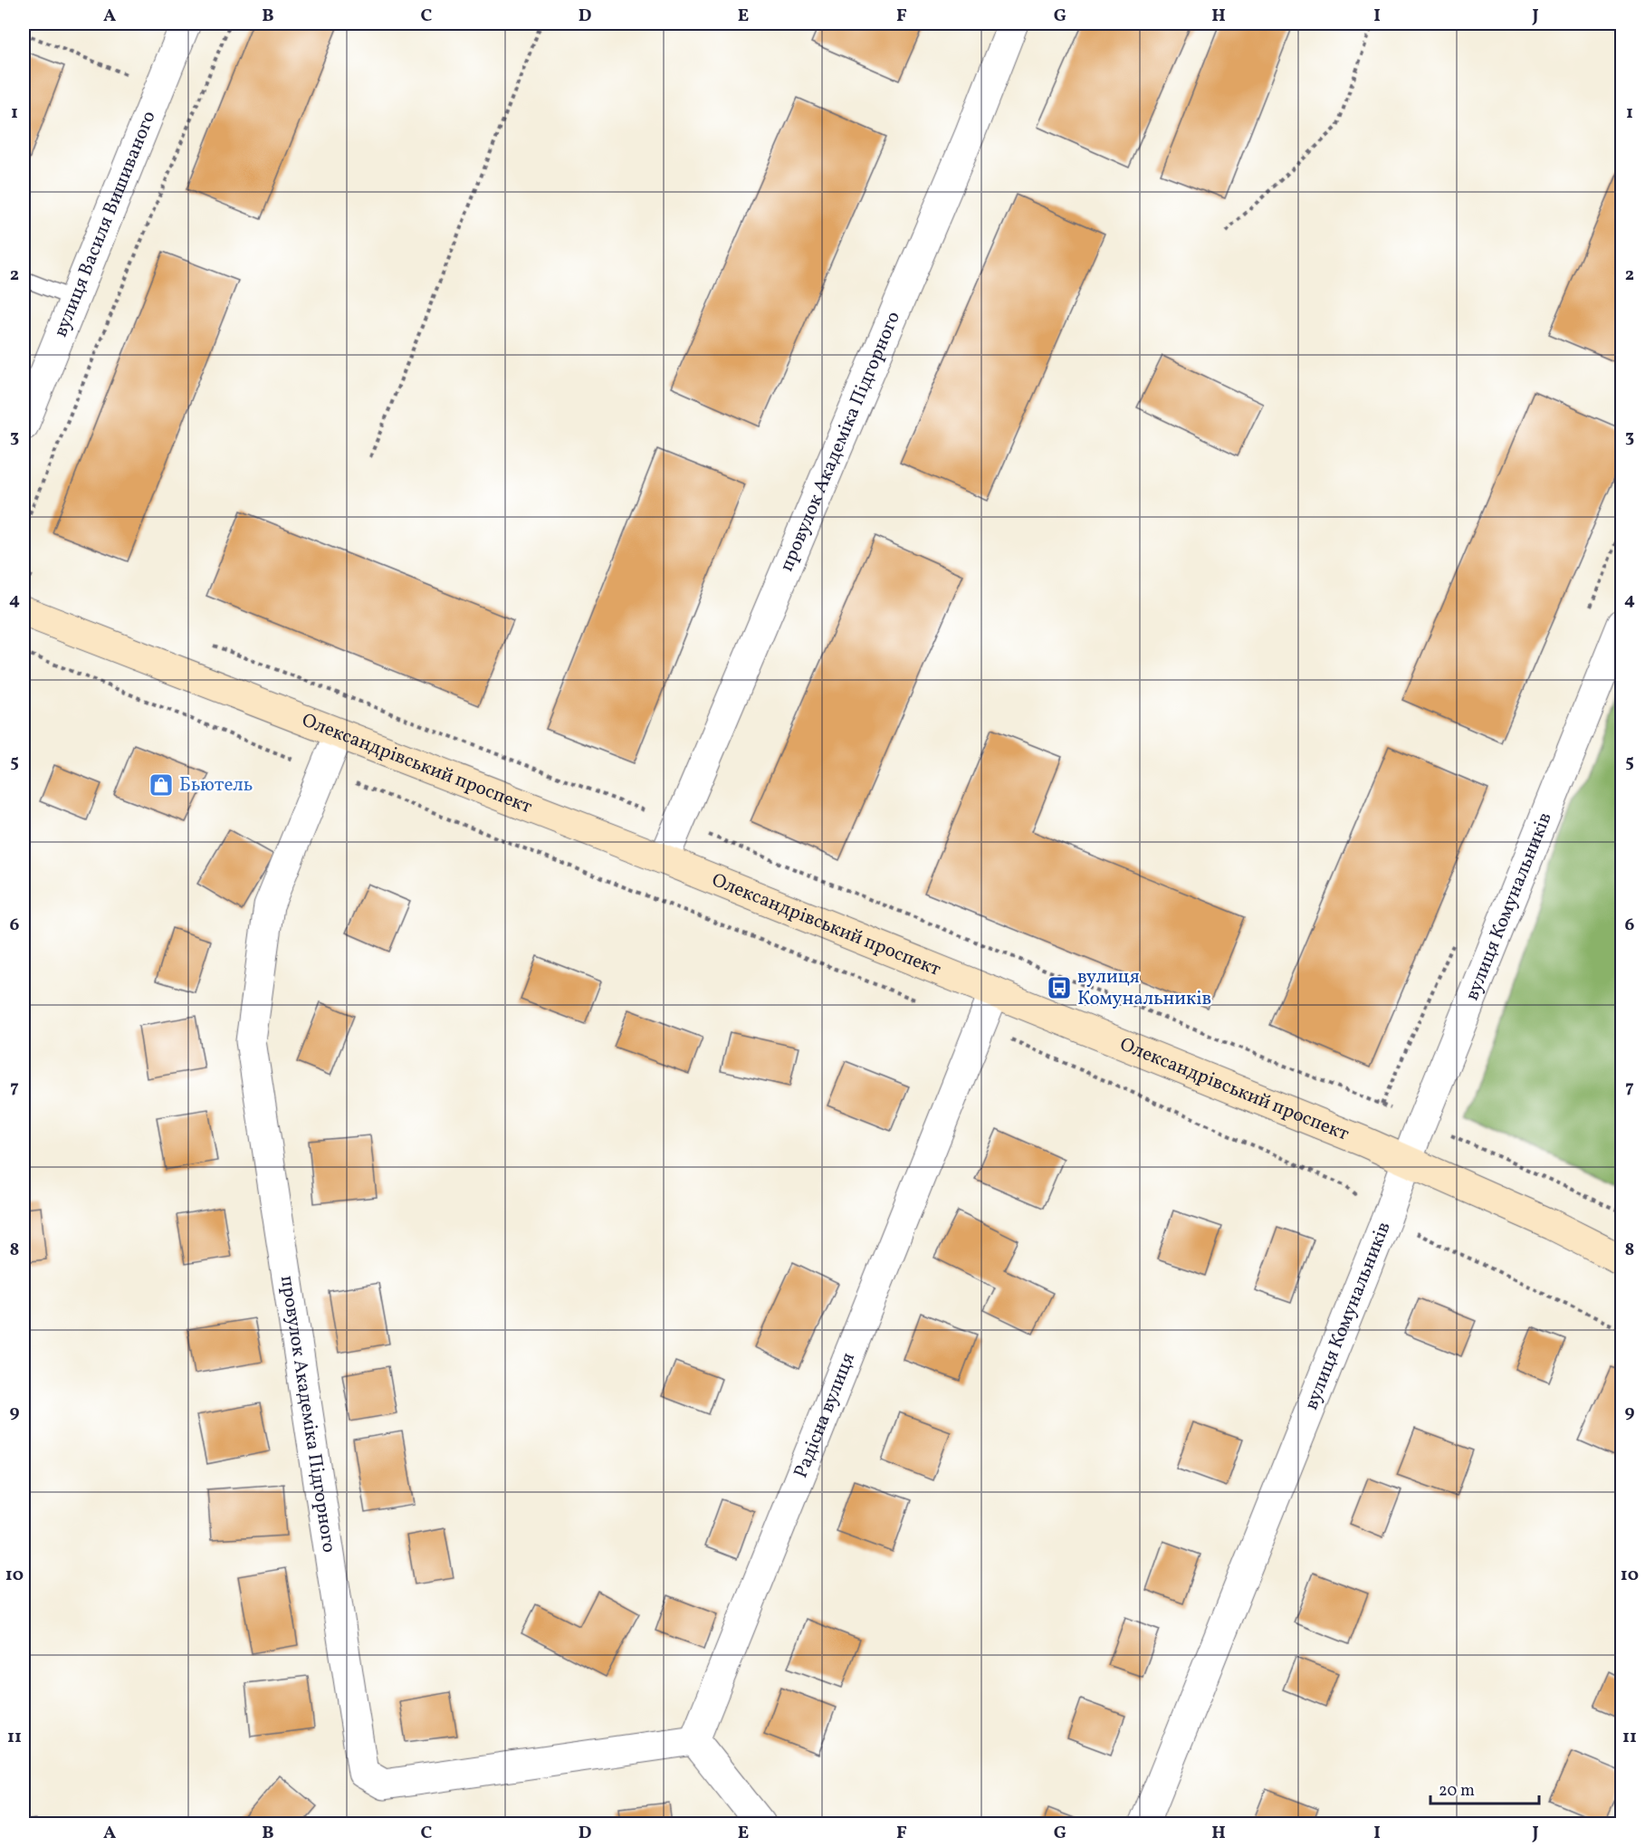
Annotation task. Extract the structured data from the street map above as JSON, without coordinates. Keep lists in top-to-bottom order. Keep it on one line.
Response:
{"streets":{"main road":["Олександрівський проспект"],"street":["вулиця Василя Вишиваного","провулок Академіка Підгорного","вулиця Комунальників","Радісна вулиця"]},"crossings":[["провулок Академіка Підгорного","Олександрівський проспект"],["провулок Академіка Підгорного","Радісна вулиця"],["Олександрівський проспект","вулиця Комунальників"],["Олександрівський проспект","Радісна вулиця"]],"places":{"shop":["Бьютель"],"bus stop":["вулиця Комунальників"]},"scale_bar":"20 m","grid":{"columns":["A","B","C","D","E","F","G","H","I","J"],"rows":["1","2","3","4","5","6","7","8","9","10","11"]}}
